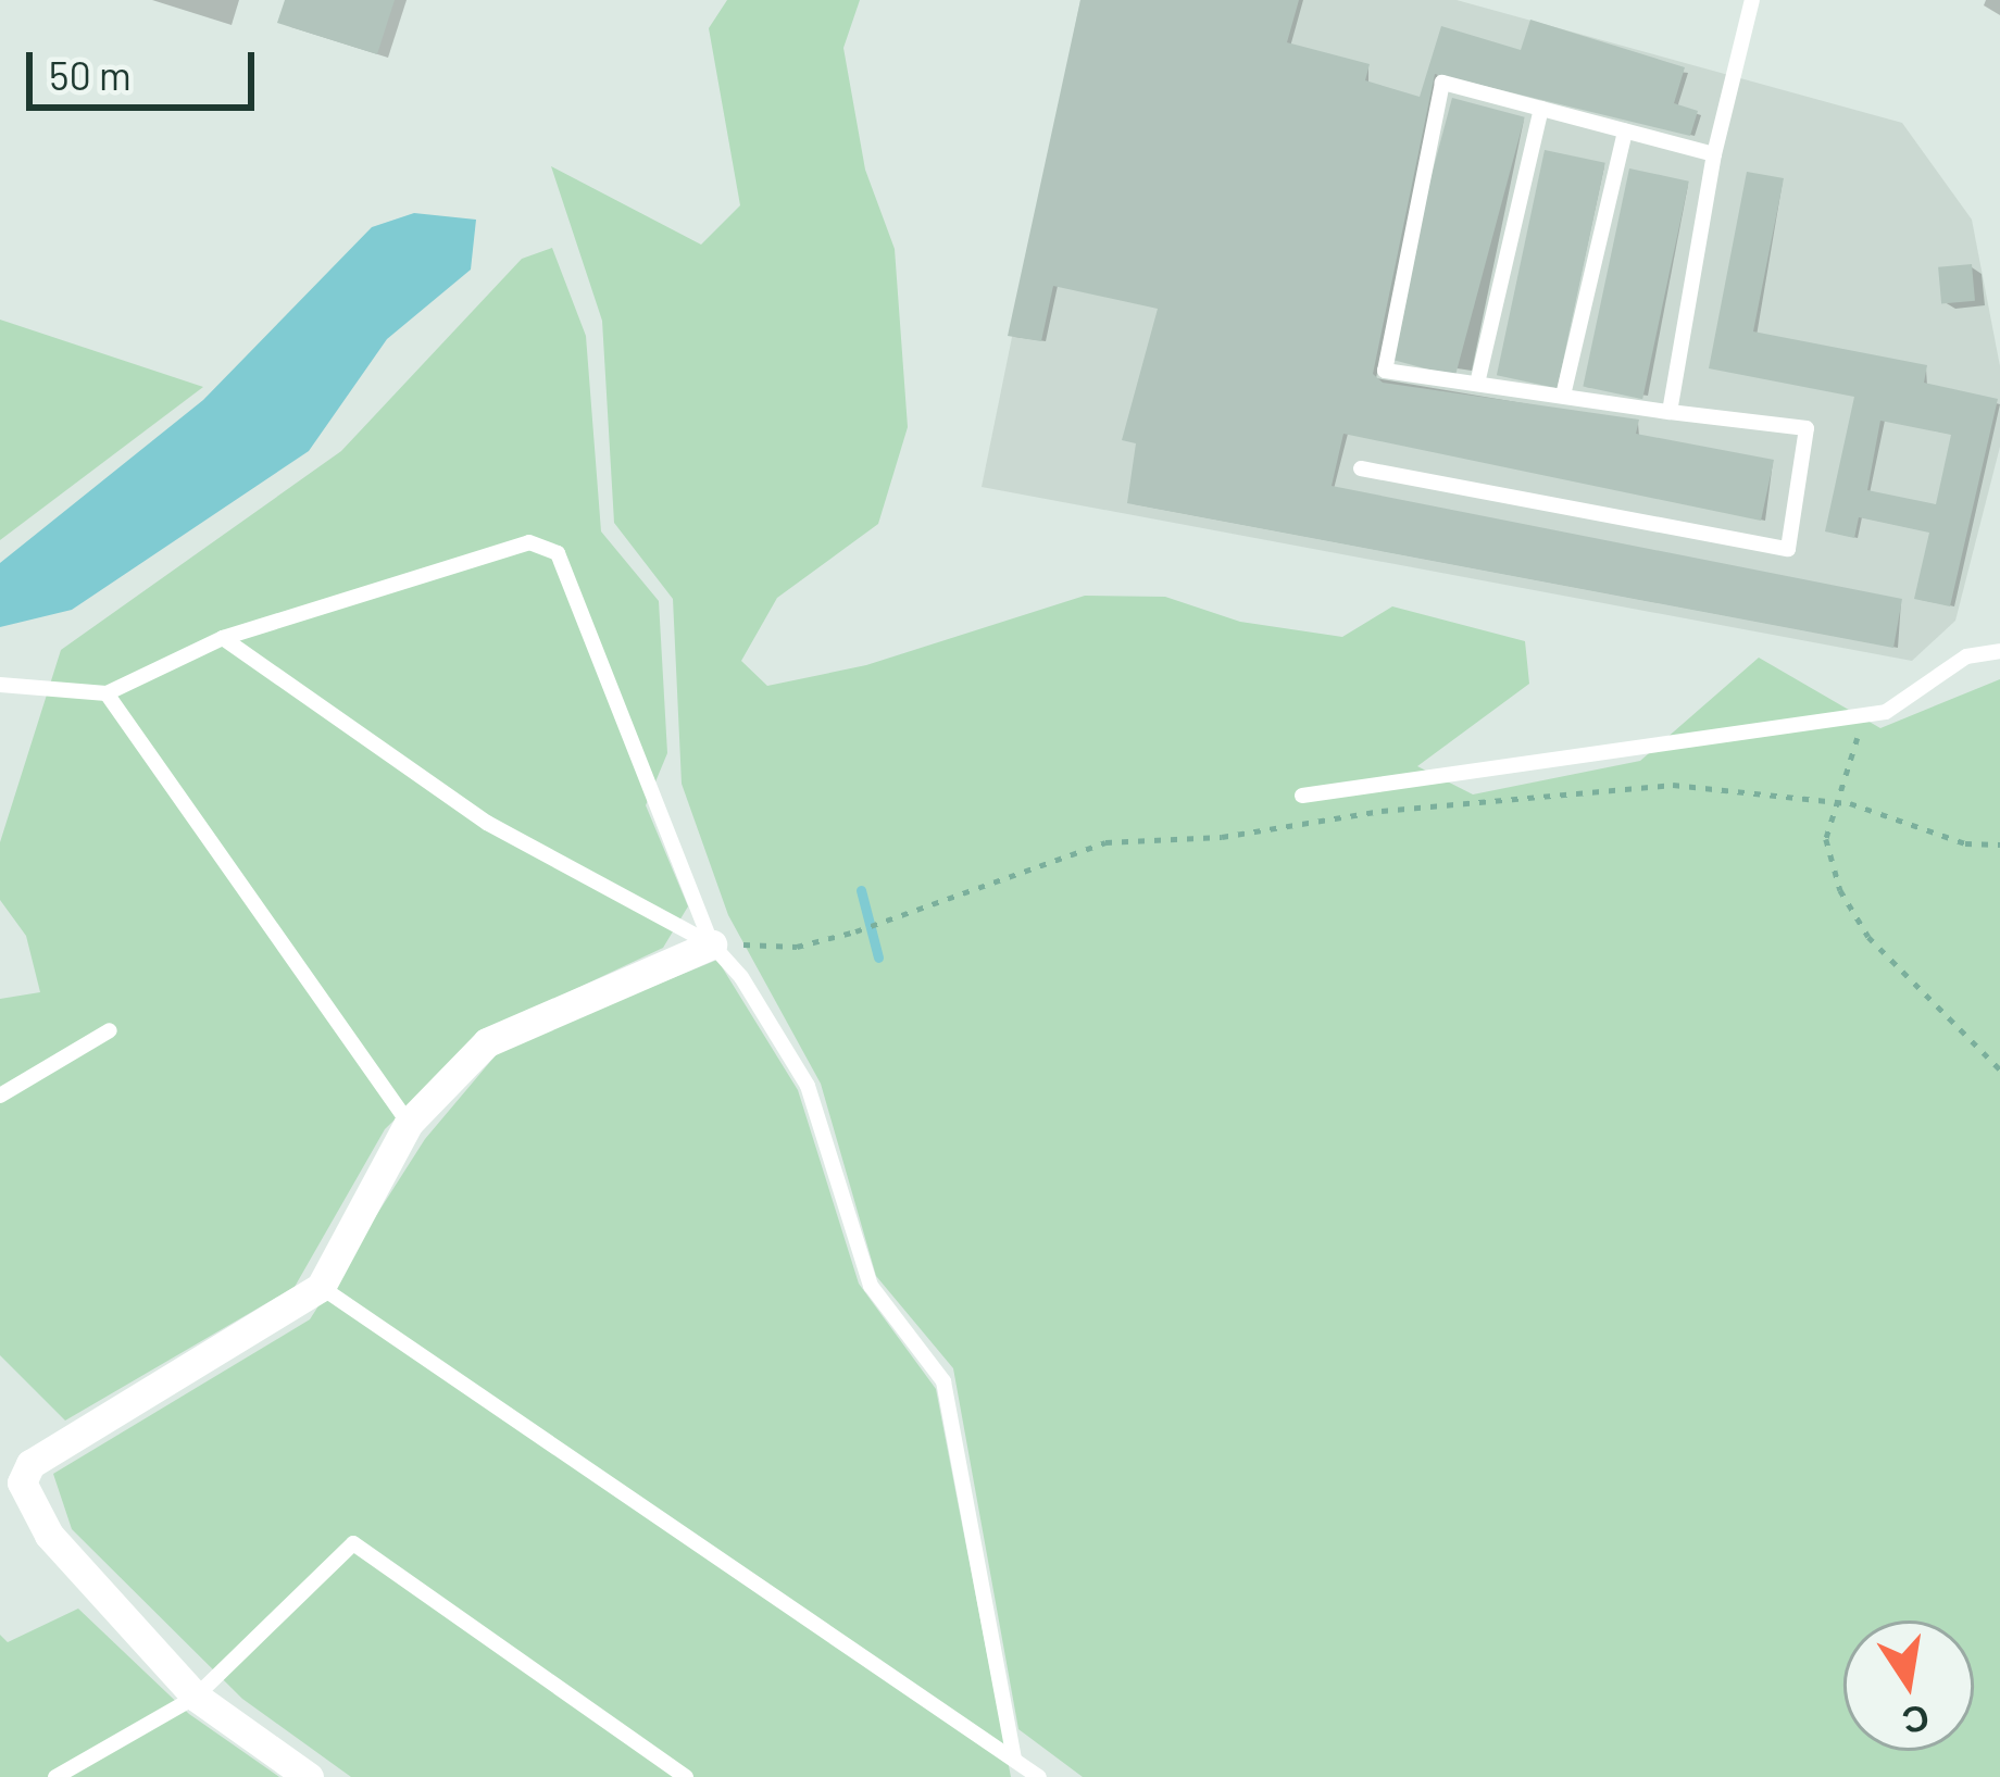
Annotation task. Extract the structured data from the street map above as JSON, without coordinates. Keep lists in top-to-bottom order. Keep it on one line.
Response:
{"scale_bar":"50 m","north":"bottom"}
